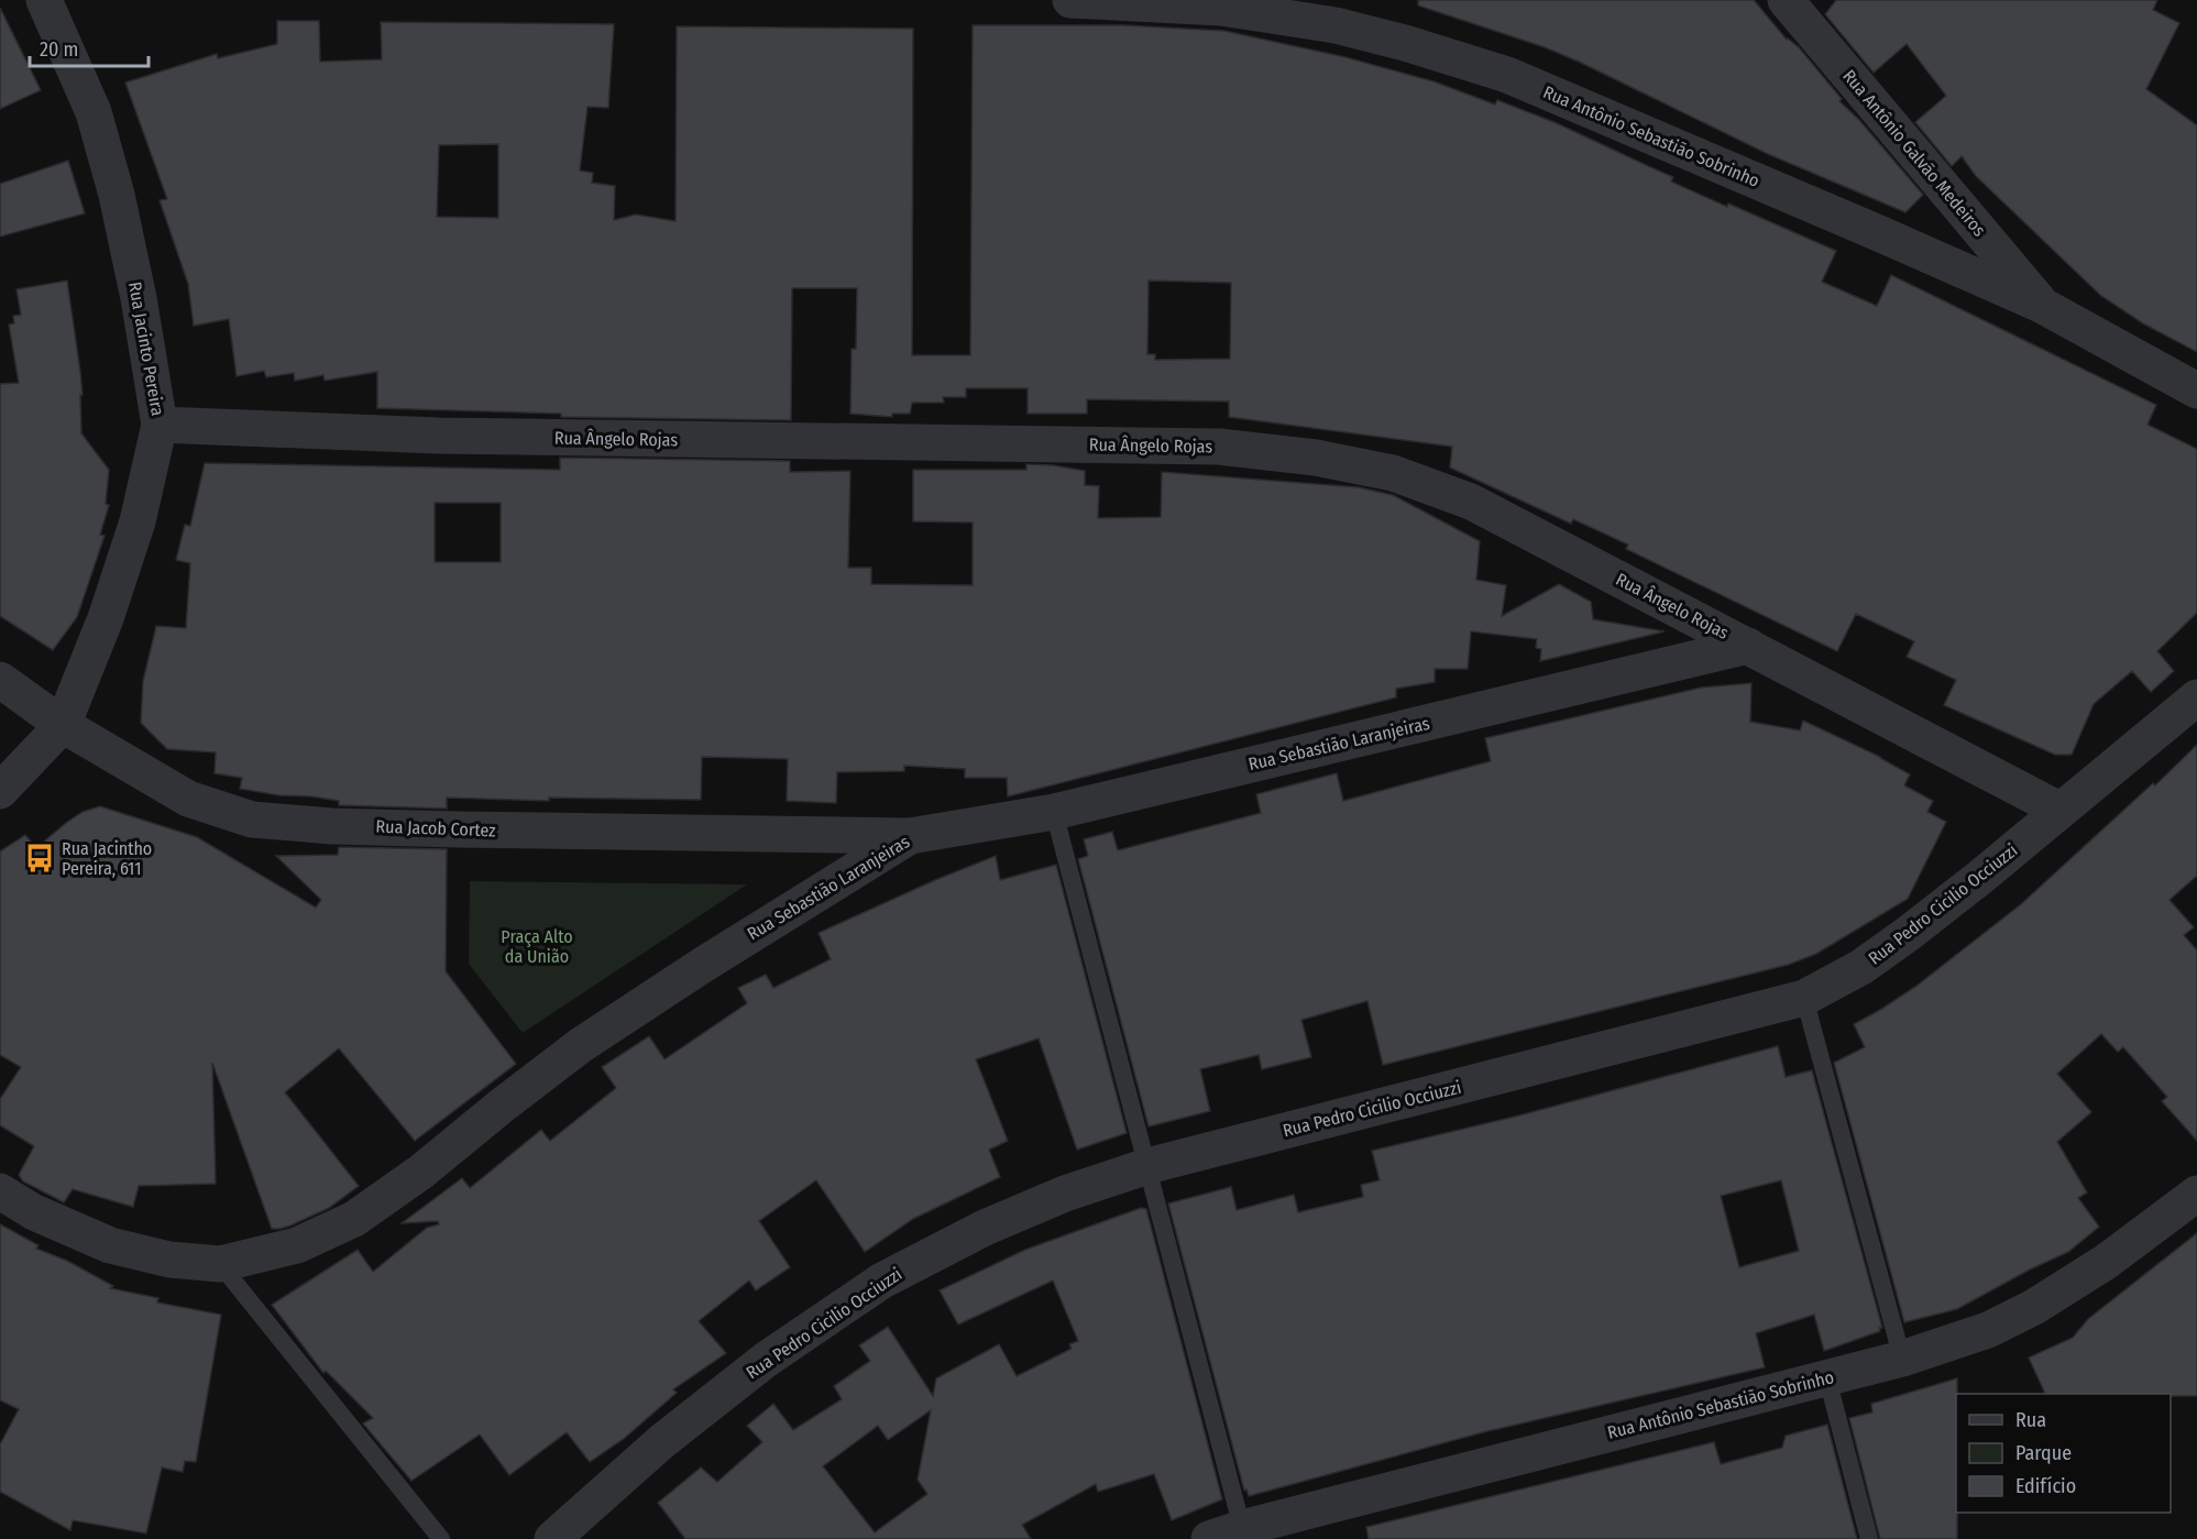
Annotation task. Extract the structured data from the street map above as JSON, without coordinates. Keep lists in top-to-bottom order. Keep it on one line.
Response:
{"streets":{"street":["Rua Antônio Sebastião Sobrinho","Rua Antônio Galvão Medeiros","Rua Jacinto Pereira","Rua Ângelo Rojas","Rua Sebastião Laranjeiras","Rua Jacob Cortez","Rua Pedro Cicilio Occiuzzi"]},"crossings":[["Rua Antônio Sebastião Sobrinho","Rua Antônio Galvão Medeiros"],["Rua Jacinto Pereira","Rua Ângelo Rojas"],["Rua Jacinto Pereira","Rua Jacob Cortez"],["Rua Ângelo Rojas","Rua Sebastião Laranjeiras"],["Rua Ângelo Rojas","Rua Pedro Cicilio Occiuzzi"],["Rua Sebastião Laranjeiras","Rua Jacob Cortez"]],"parks":["Praça Alto da União"],"places":{"bus stop":["Rua Jacintho Pereira, 611"]},"legend":["Rua","Parque","Edifício"],"scale_bar":"20 m"}
